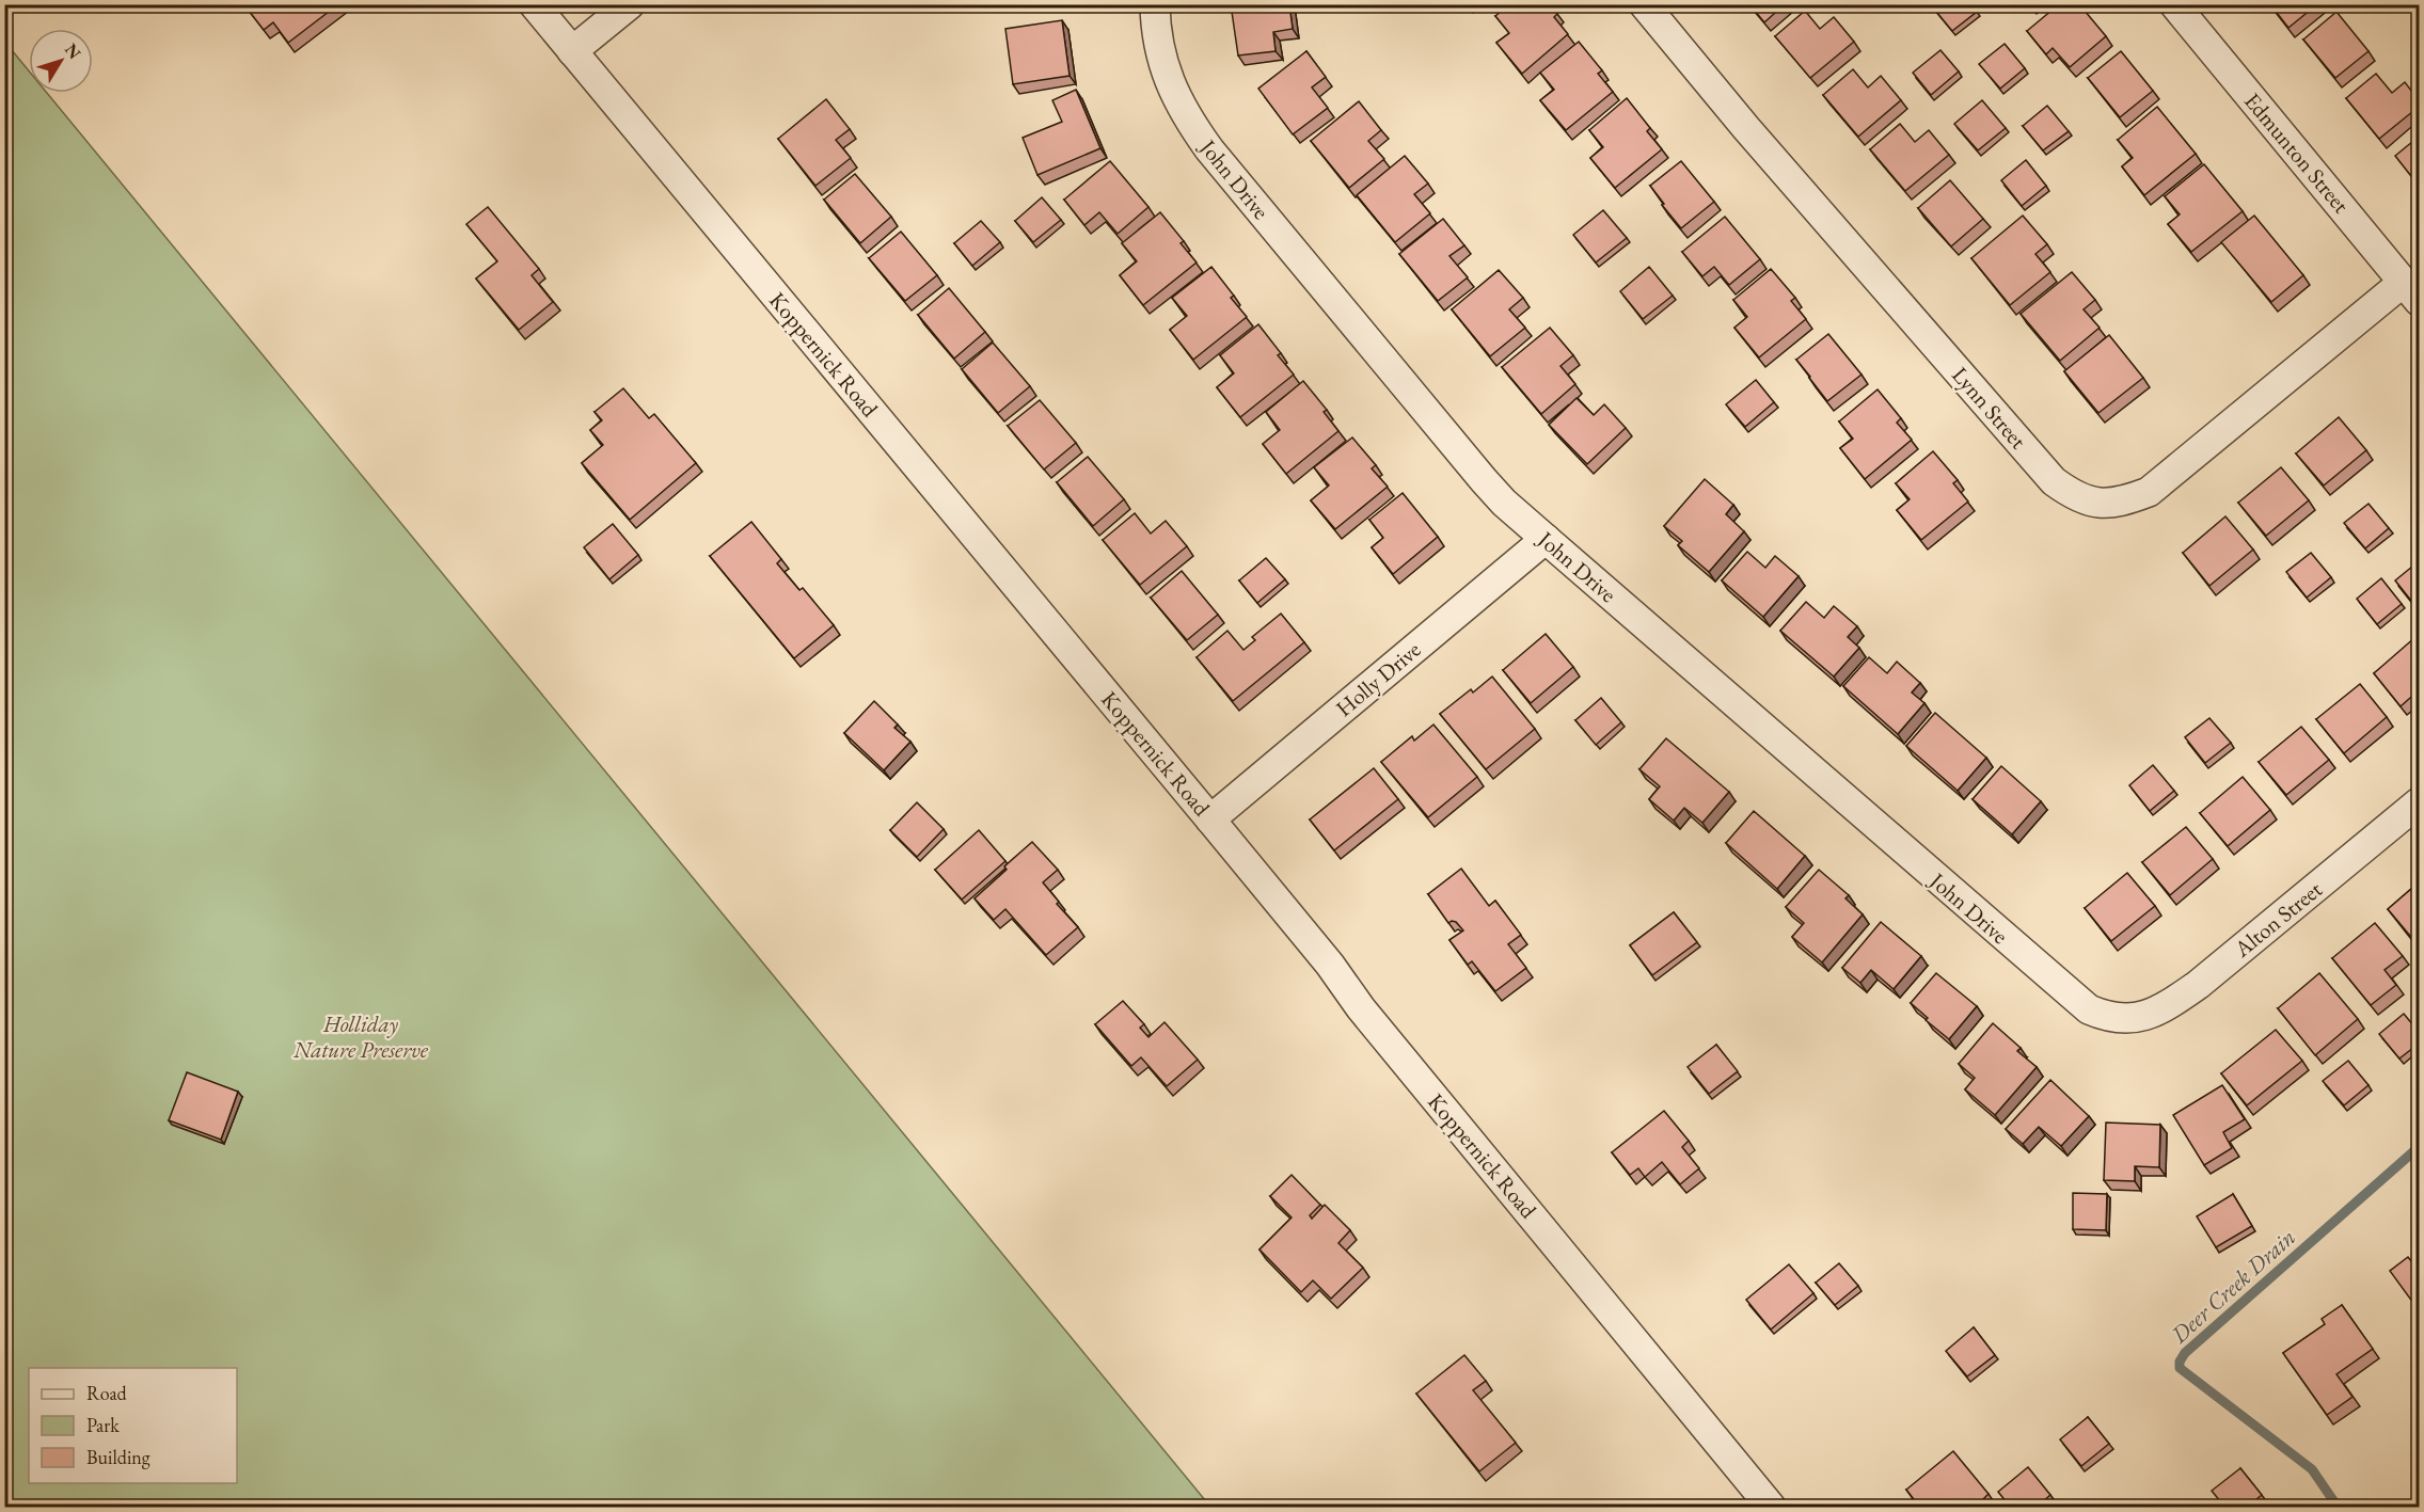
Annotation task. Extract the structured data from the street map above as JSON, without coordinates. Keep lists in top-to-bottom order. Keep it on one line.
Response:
{"streets":{"street":["Edmunton Street","John Drive","Koppernick Road","Lynn Street","Holly Drive","Alton Street"]},"crossings":[["Edmunton Street","Lynn Street"],["John Drive","Holly Drive"],["John Drive","Alton Street"],["Koppernick Road","Holly Drive"]],"water":["Deer Creek Drain"],"parks":["Holliday Nature Preserve"],"legend":["Road","Park","Building"],"north":"top right"}
